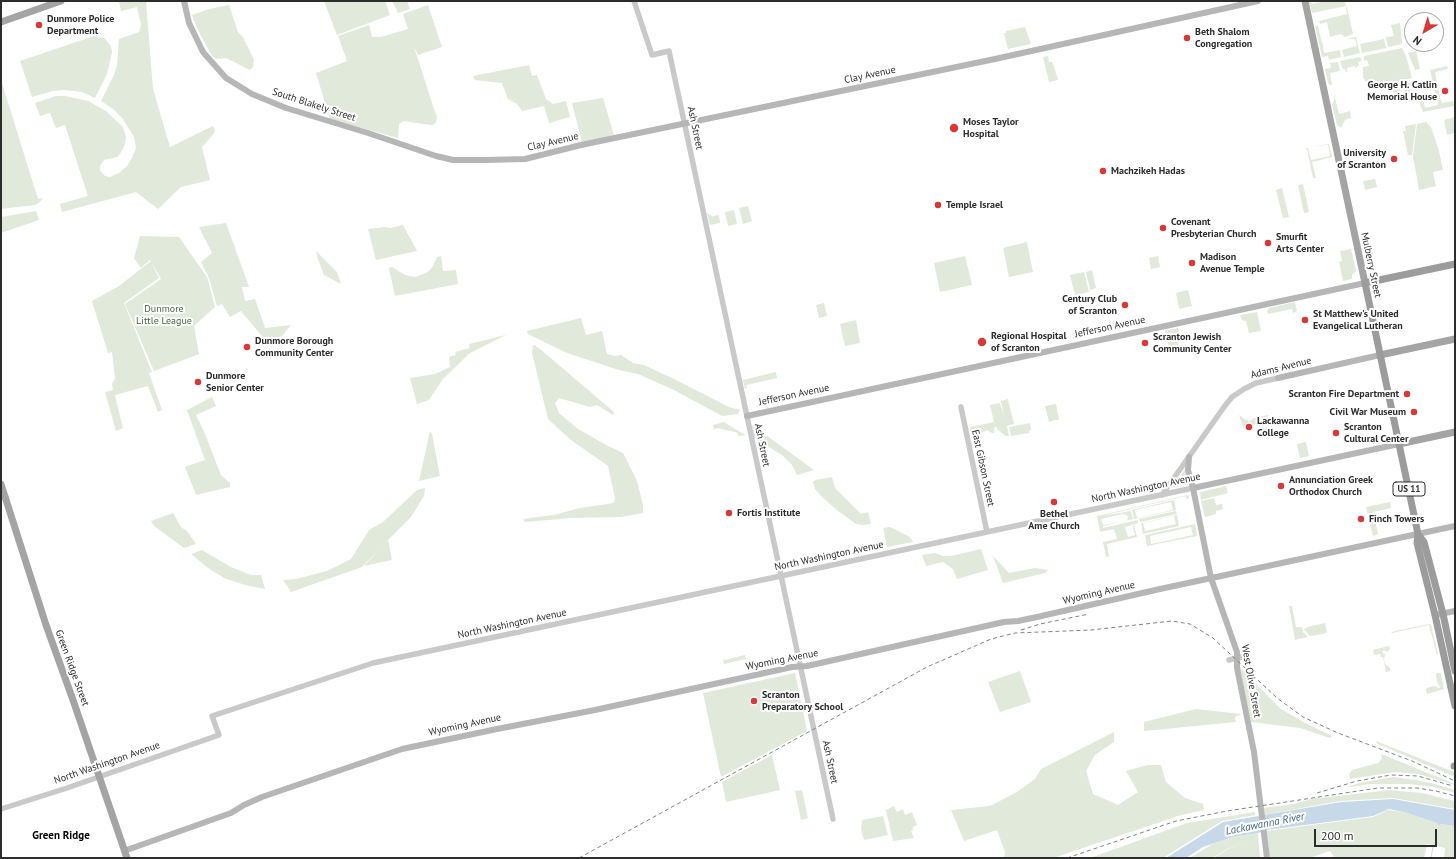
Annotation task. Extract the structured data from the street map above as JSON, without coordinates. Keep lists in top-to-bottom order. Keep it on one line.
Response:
{"streets":{"highway":["Mulberry Street","Jefferson Avenue","US 11"],"main road":["Clay Avenue","South Blakely Street","Adams Avenue","North Washington Avenue","Wyoming Avenue","Green Ridge Street","West Olive Street"],"street":["Ash Street","East Gibson Street"]},"crossings":[["Clay Avenue","South Blakely Street"],["Clay Avenue","Ash Street"],["Ash Street","Jefferson Avenue"],["Ash Street","North Washington Avenue"],["Ash Street","Wyoming Avenue"],["Mulberry Street","Jefferson Avenue"],["Mulberry Street","Adams Avenue"],["Mulberry Street","North Washington Avenue"],["Mulberry Street","Wyoming Avenue"],["Adams Avenue","North Washington Avenue"],["Adams Avenue","West Olive Street"],["East Gibson Street","North Washington Avenue"],["North Washington Avenue","Green Ridge Street"],["North Washington Avenue","West Olive Street"],["Wyoming Avenue","Green Ridge Street"],["Wyoming Avenue","West Olive Street"]],"districts":["Green Ridge"],"water":["Lackawanna River"],"parks":["Dunmore Little League"],"places":["Dunmore Police Department","Beth Shalom Congregation","George H. Catlin Memorial House","Moses Taylor Hospital","University of Scranton","Machzikeh Hadas","Temple Israel","Covenant Presbyterian Church","Smurfit Arts Center","Madison Avenue Temple","Century Club of Scranton","St Matthew's United Evangelical Lutheran","Regional Hospital of Scranton","Scranton Jewish Community Center","Dunmore Borough Community Center","Dunmore Senior Center","Scranton Fire Department","Civil War Museum","Lackawanna College","Scranton Cultural Center","Annunciation Greek Orthodox Church","Bethel Ame Church","Fortis Institute","Finch Towers","Scranton Preparatory School"],"scale_bar":"200 m","north":"bottom left"}
